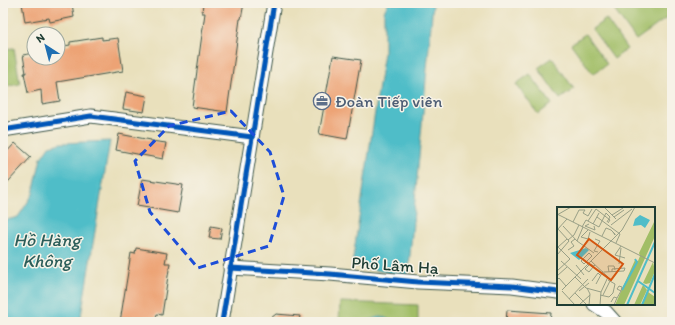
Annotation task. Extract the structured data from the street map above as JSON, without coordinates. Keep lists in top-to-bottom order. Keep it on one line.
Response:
{"streets":{"street":["Phố Lâm Hạ"]},"water":["Hồ Hàng Không"],"places":{"office":["Đoàn Tiếp viên"]},"north":"top left"}
